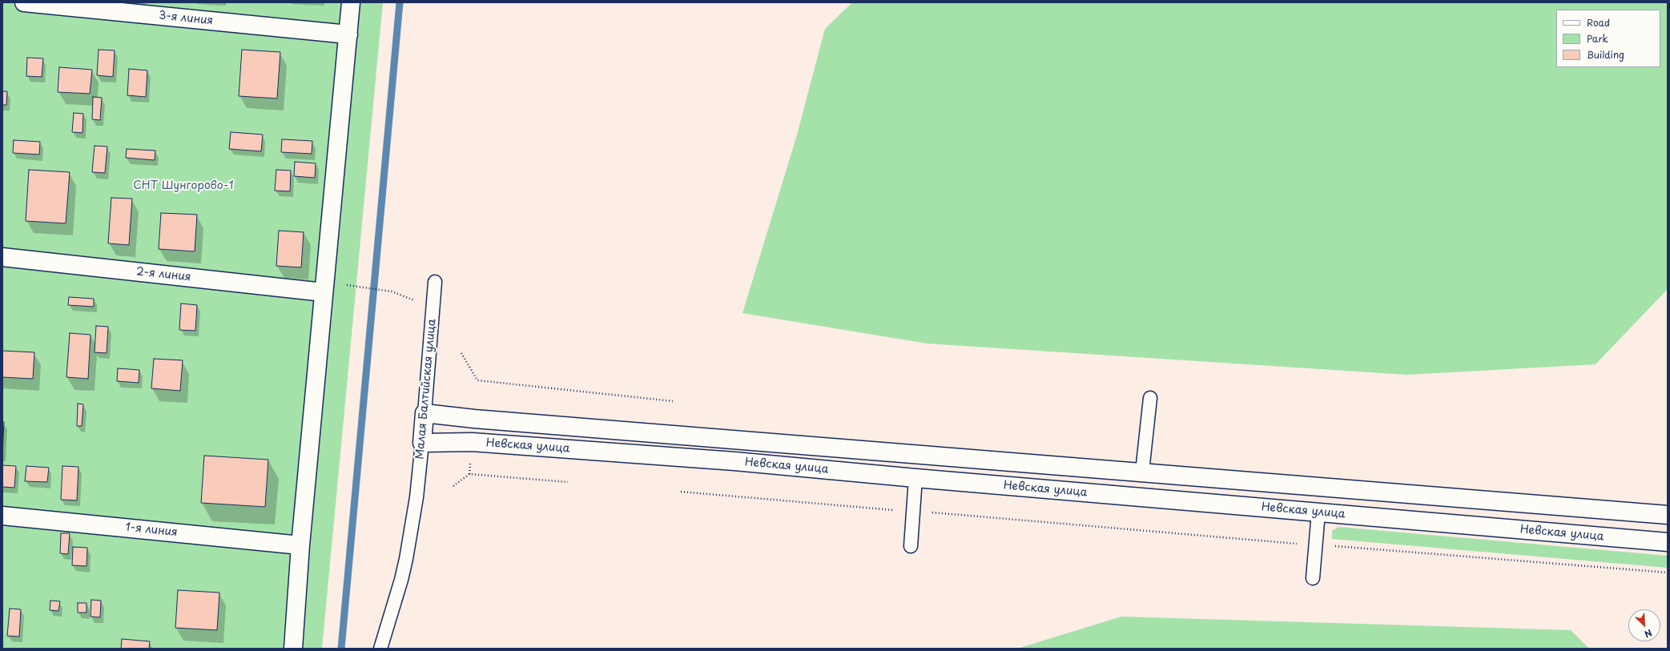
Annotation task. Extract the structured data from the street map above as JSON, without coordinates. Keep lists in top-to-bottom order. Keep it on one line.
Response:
{"streets":{"street":["3-я линия","2-я линия","Малая Балтийская улица","Невская улица","1-я линия"]},"crossings":[["Малая Балтийская улица","Невская улица"]],"parks":["СНТ Шунгорово-1"],"legend":["Road","Park","Building"],"north":"bottom right"}
